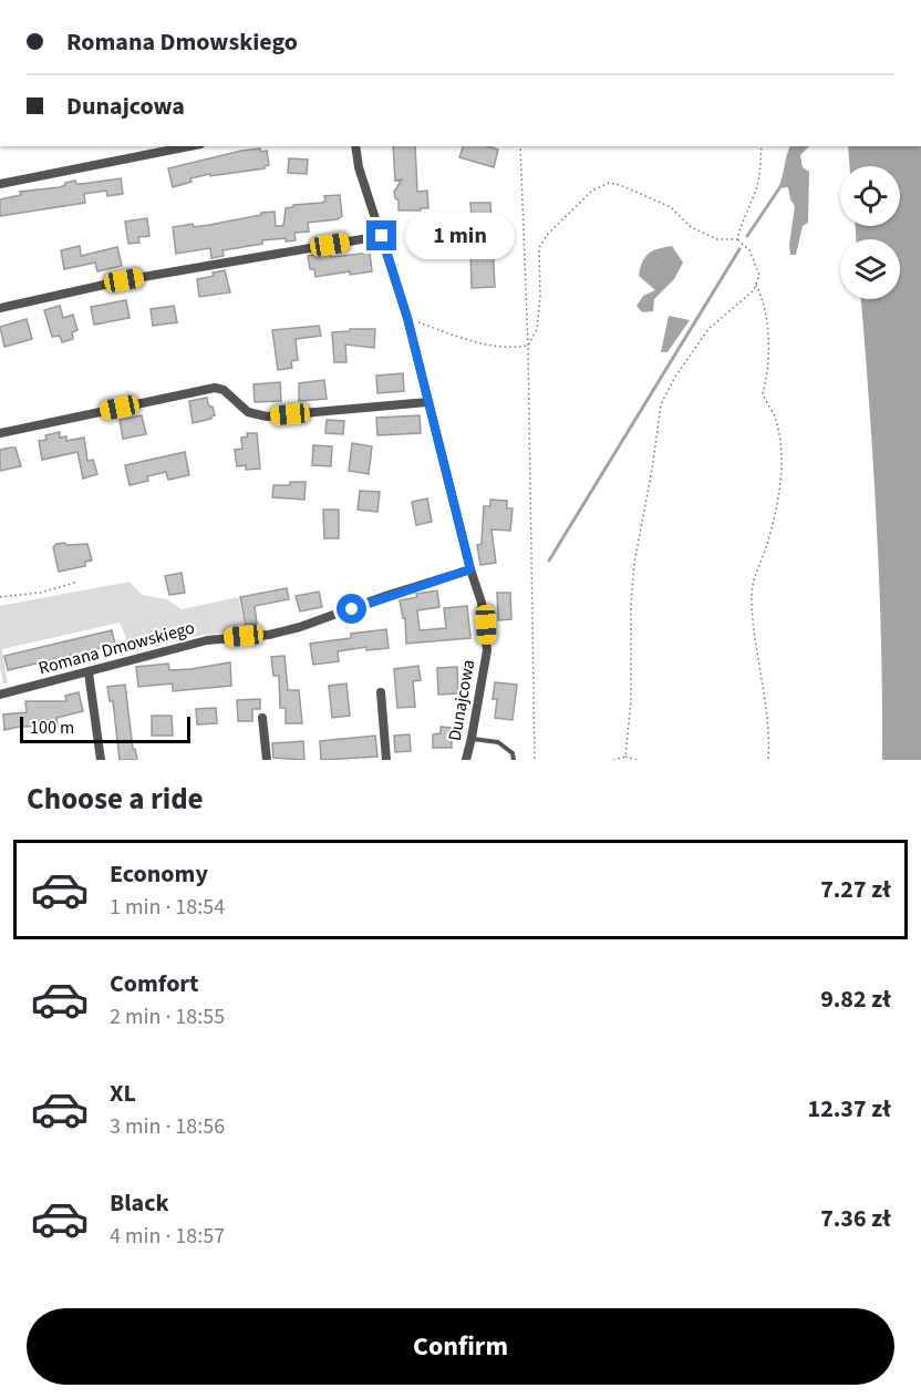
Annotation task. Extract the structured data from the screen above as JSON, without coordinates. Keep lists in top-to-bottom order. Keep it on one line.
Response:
{"streets":{"street":["Romana Dmowskiego","Dunajcowa"]},"crossings":[["Romana Dmowskiego","Dunajcowa"]],"scale_bar":"100 m","page":{"banner":["Romana Dmowskiego","Dunajcowa"],"bubble":"1 min","scale":"100 m","heading":"Choose a ride","list":[{"name":"Economy","note":"1 min · 18:54","value":"7.27 zł"},{"name":"Comfort","note":"2 min · 18:55","value":"9.82 zł"},{"name":"XL","note":"3 min · 18:56","value":"12.37 zł"},{"name":"Black","note":"4 min · 18:57","value":"7.36 zł"}],"buttons":"Confirm"}}
